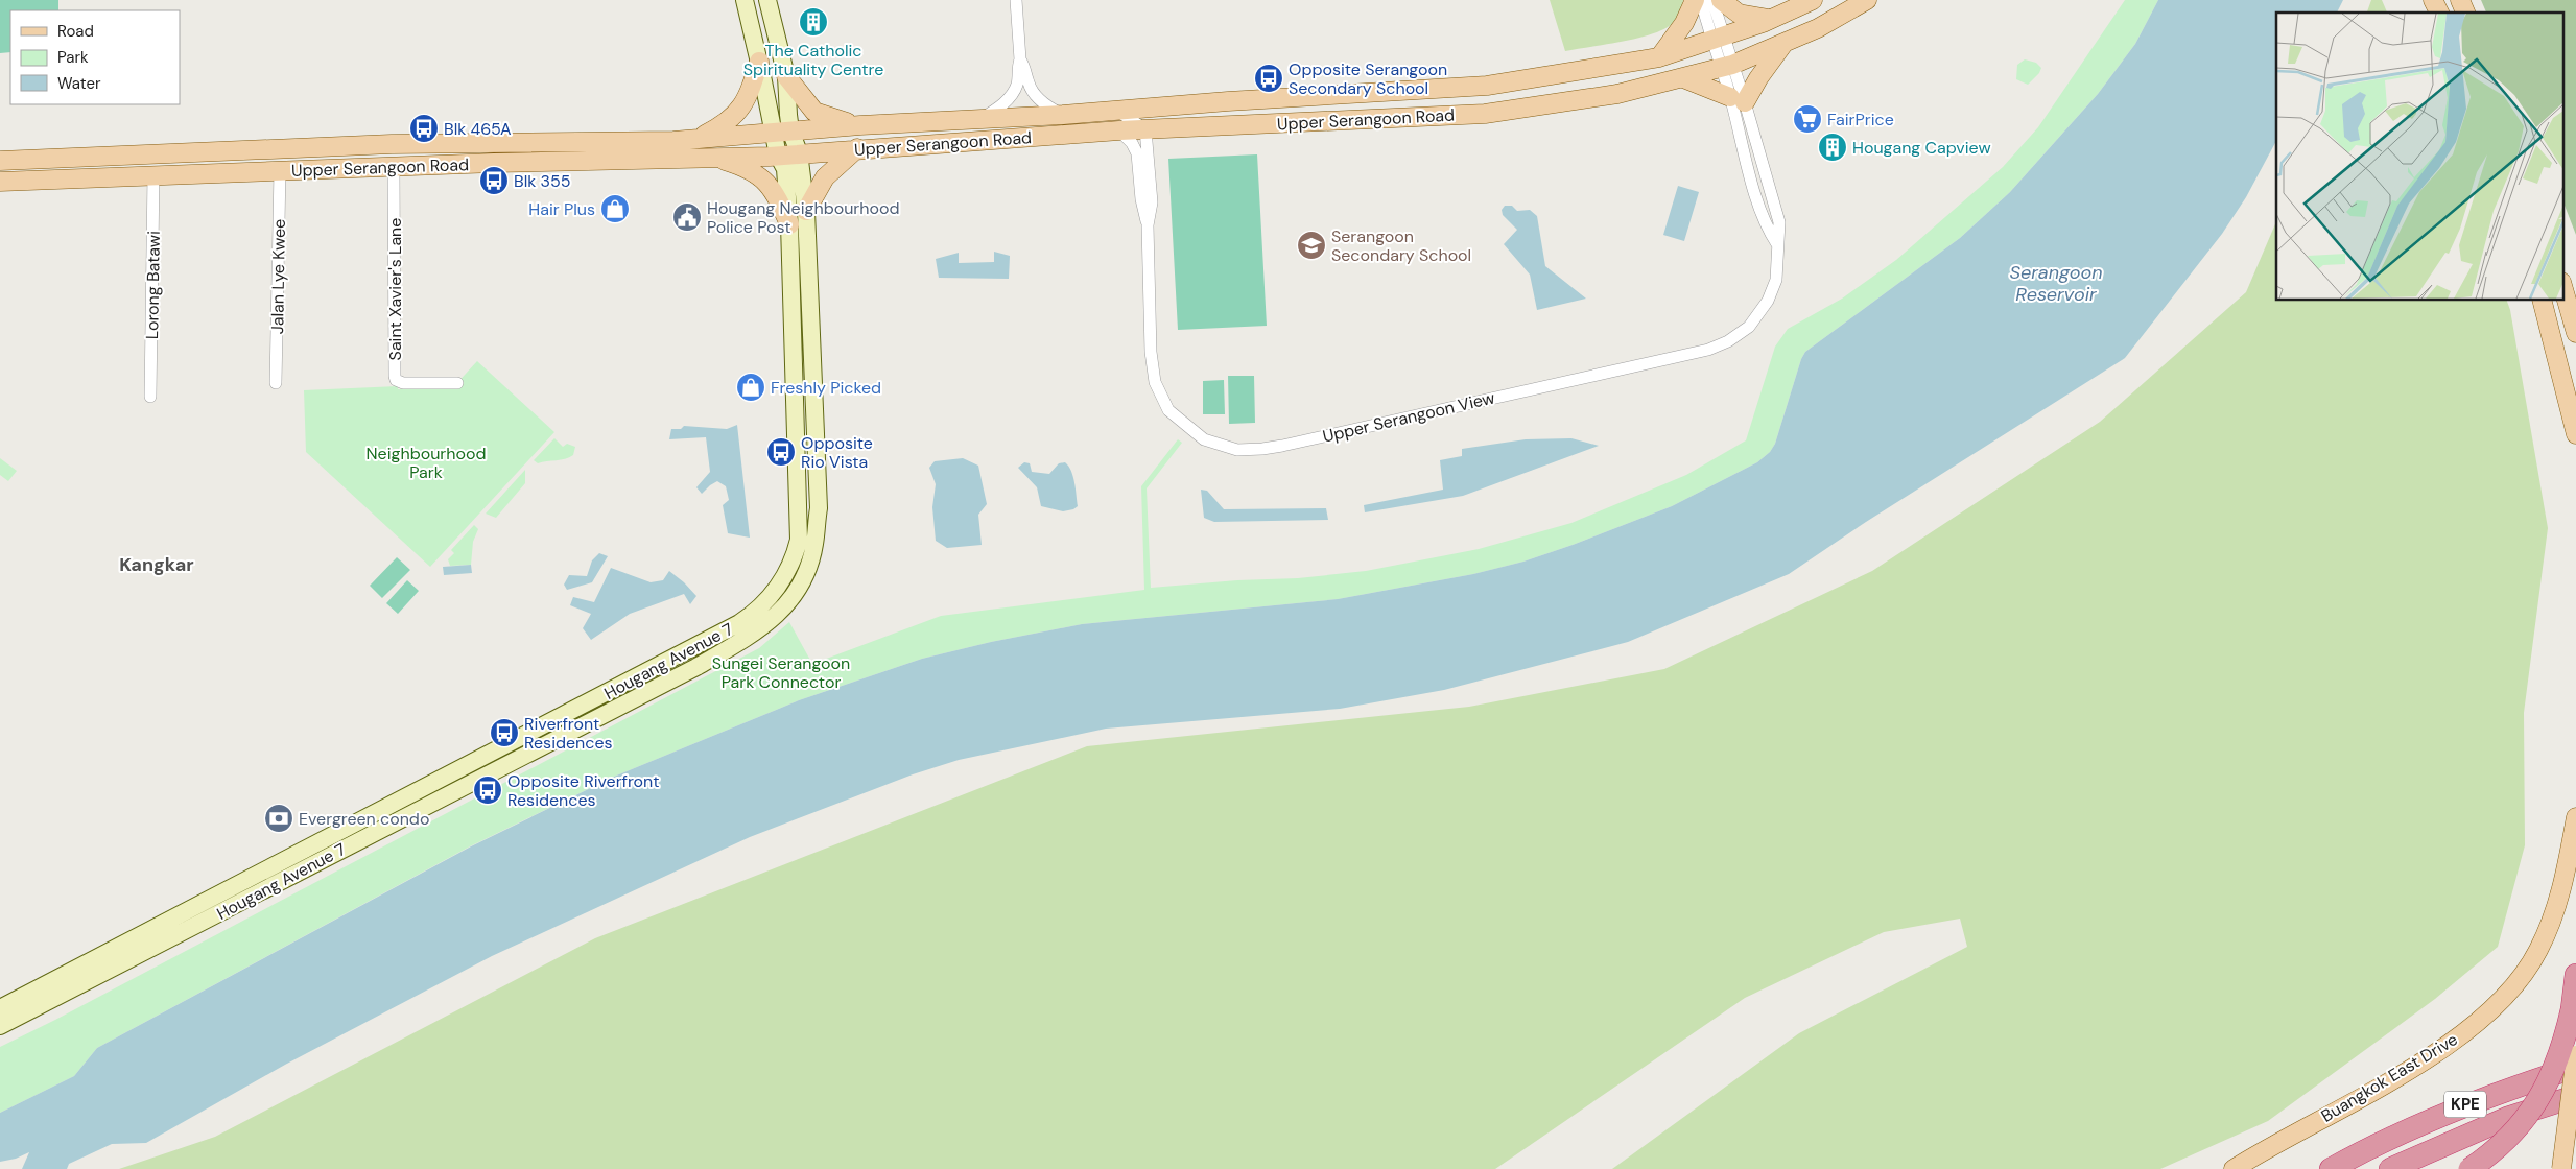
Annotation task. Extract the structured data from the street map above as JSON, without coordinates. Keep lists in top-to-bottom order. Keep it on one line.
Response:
{"streets":{"highway":["KPE"],"main road":["Upper Serangoon Road","Hougang Avenue 7","Buangkok East Drive"],"street":["Jalan Lye Kwee","Lorong Batawi","Saint Xavier's Lane","Upper Serangoon View"]},"crossings":[["Upper Serangoon Road","Jalan Lye Kwee"],["Upper Serangoon Road","Lorong Batawi"],["Upper Serangoon Road","Saint Xavier's Lane"],["Upper Serangoon Road","Upper Serangoon View"],["Upper Serangoon Road","Hougang Avenue 7"]],"districts":["Kangkar"],"water":["Serangoon Reservoir"],"parks":["Neighbourhood Park","Sungei Serangoon Park Connector"],"places":{"building":["The Catholic Spirituality Centre","Hougang Capview"],"bus stop":["Opposite Serangoon Secondary School","Blk 465A","Blk 355","Opposite Rio Vista","Riverfront Residences","Opposite Riverfront Residences"],"supermarket":["FairPrice"],"shop":["Hair Plus","Freshly Picked"],"public building":["Hougang Neighbourhood Police Post"],"school or university":["Serangoon Secondary School"],"bank":["Evergreen condo"]},"legend":["Road","Park","Water"]}
